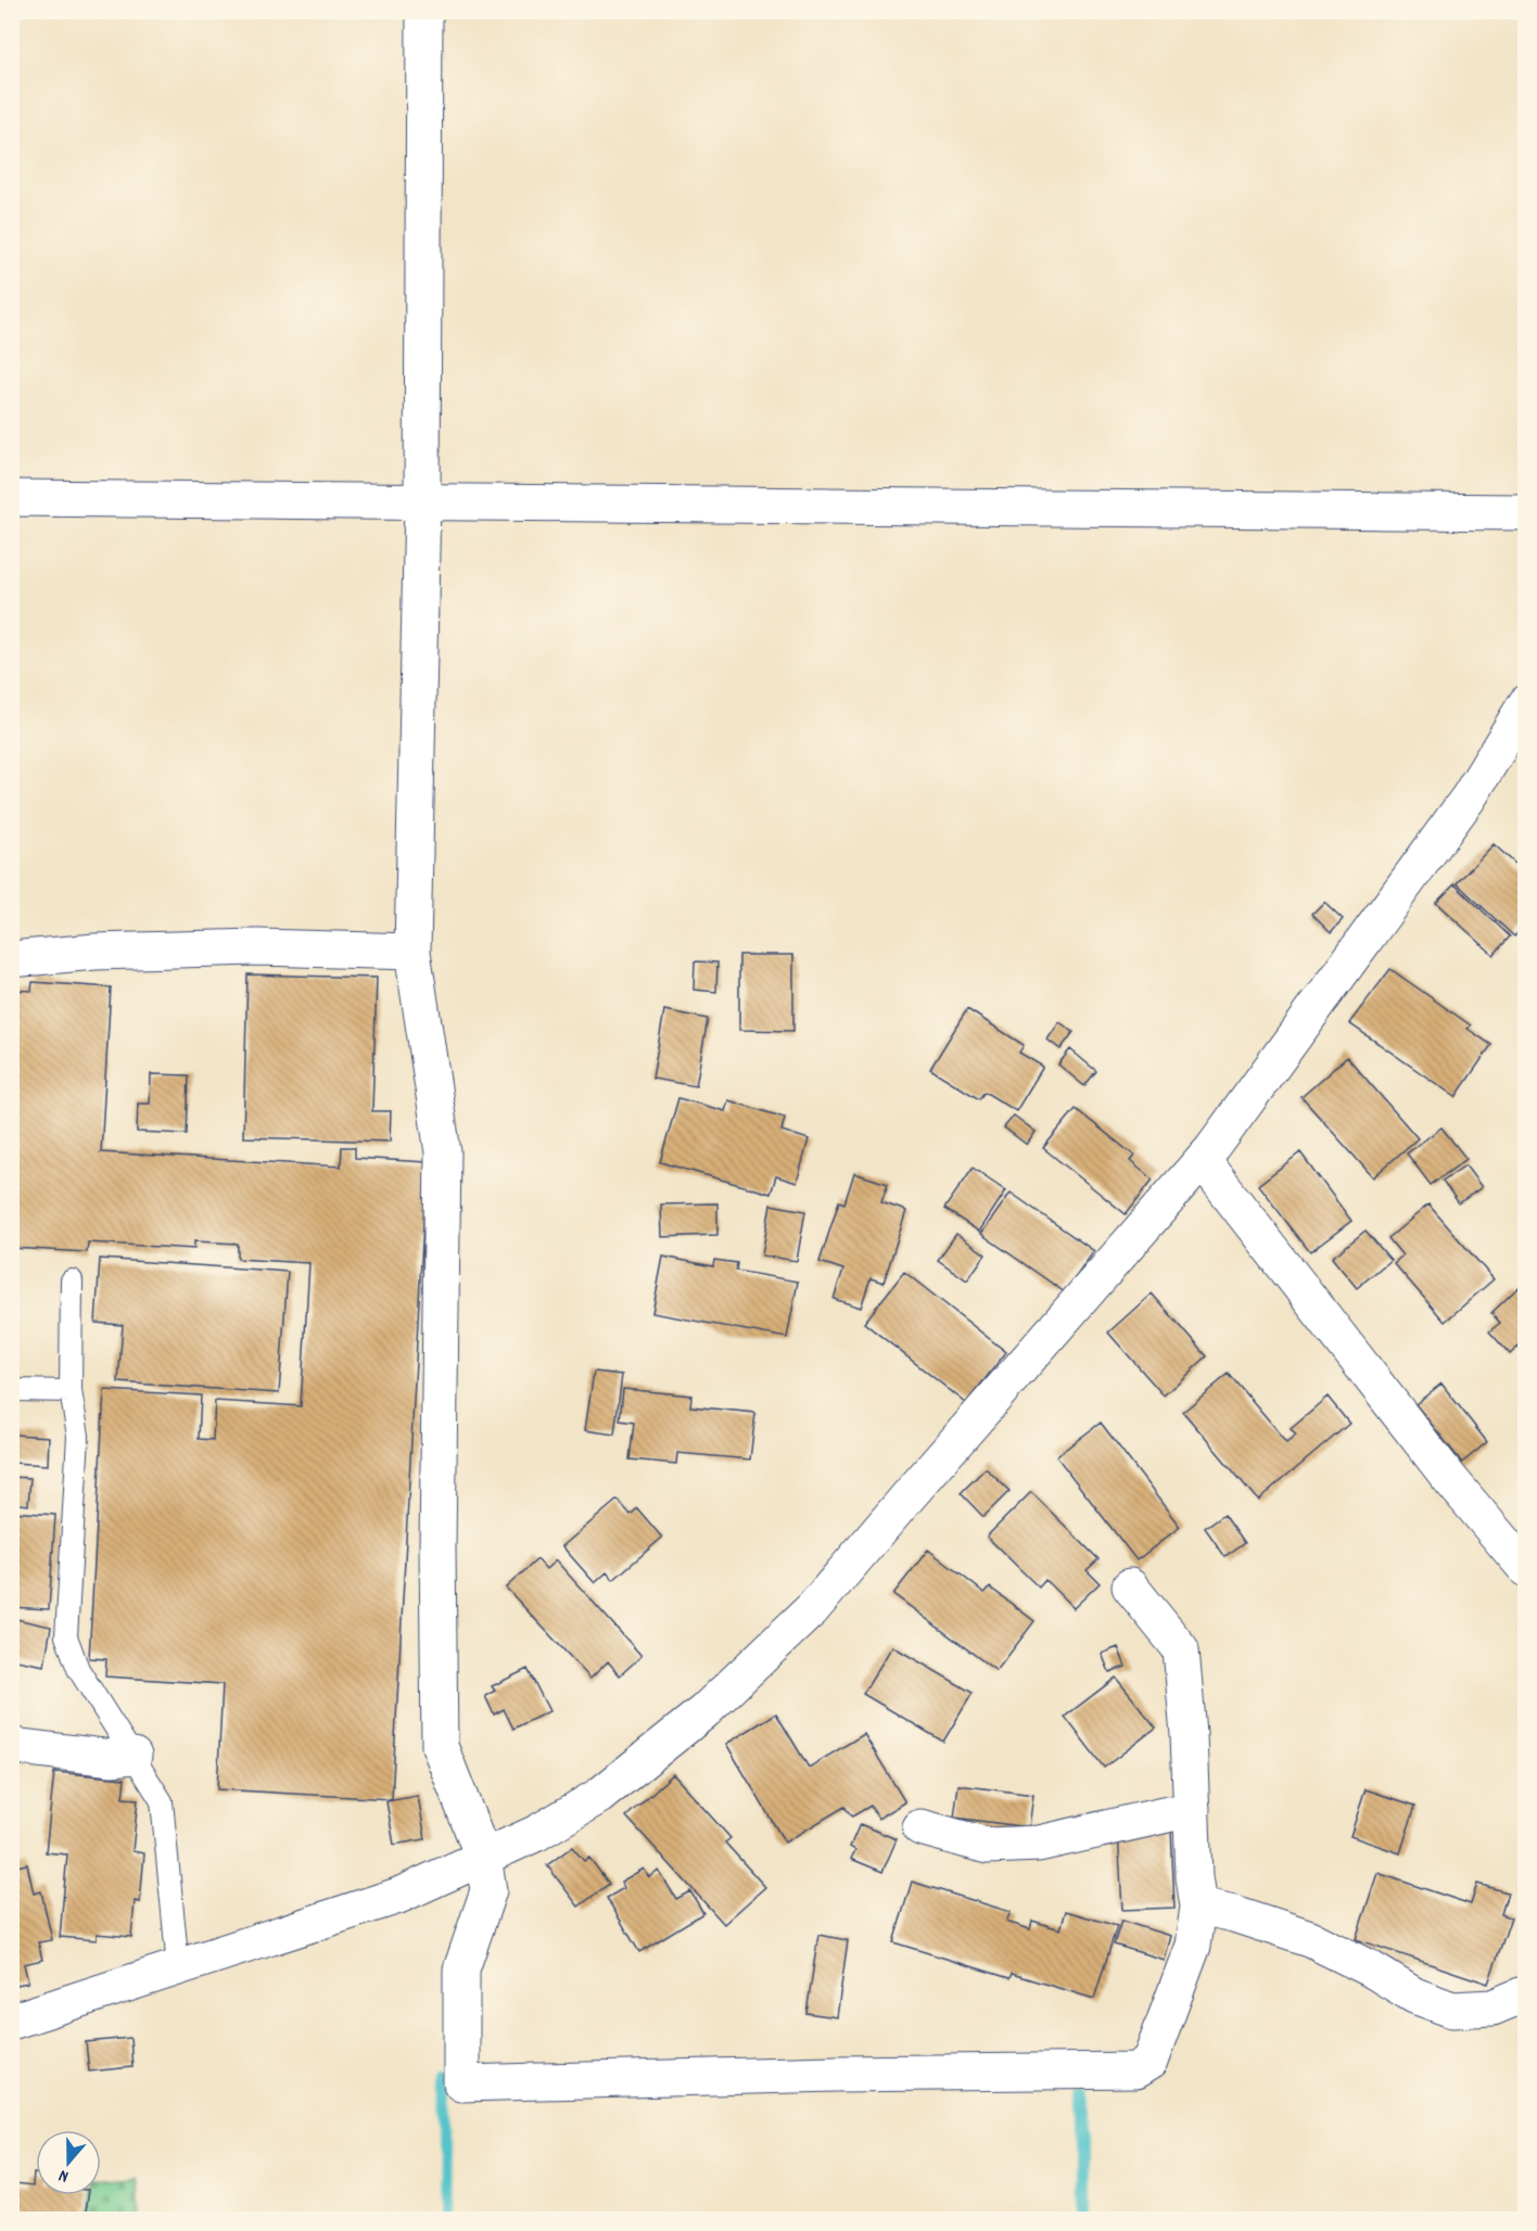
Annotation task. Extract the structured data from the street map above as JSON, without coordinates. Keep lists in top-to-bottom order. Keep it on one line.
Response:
{"north":"bottom"}
